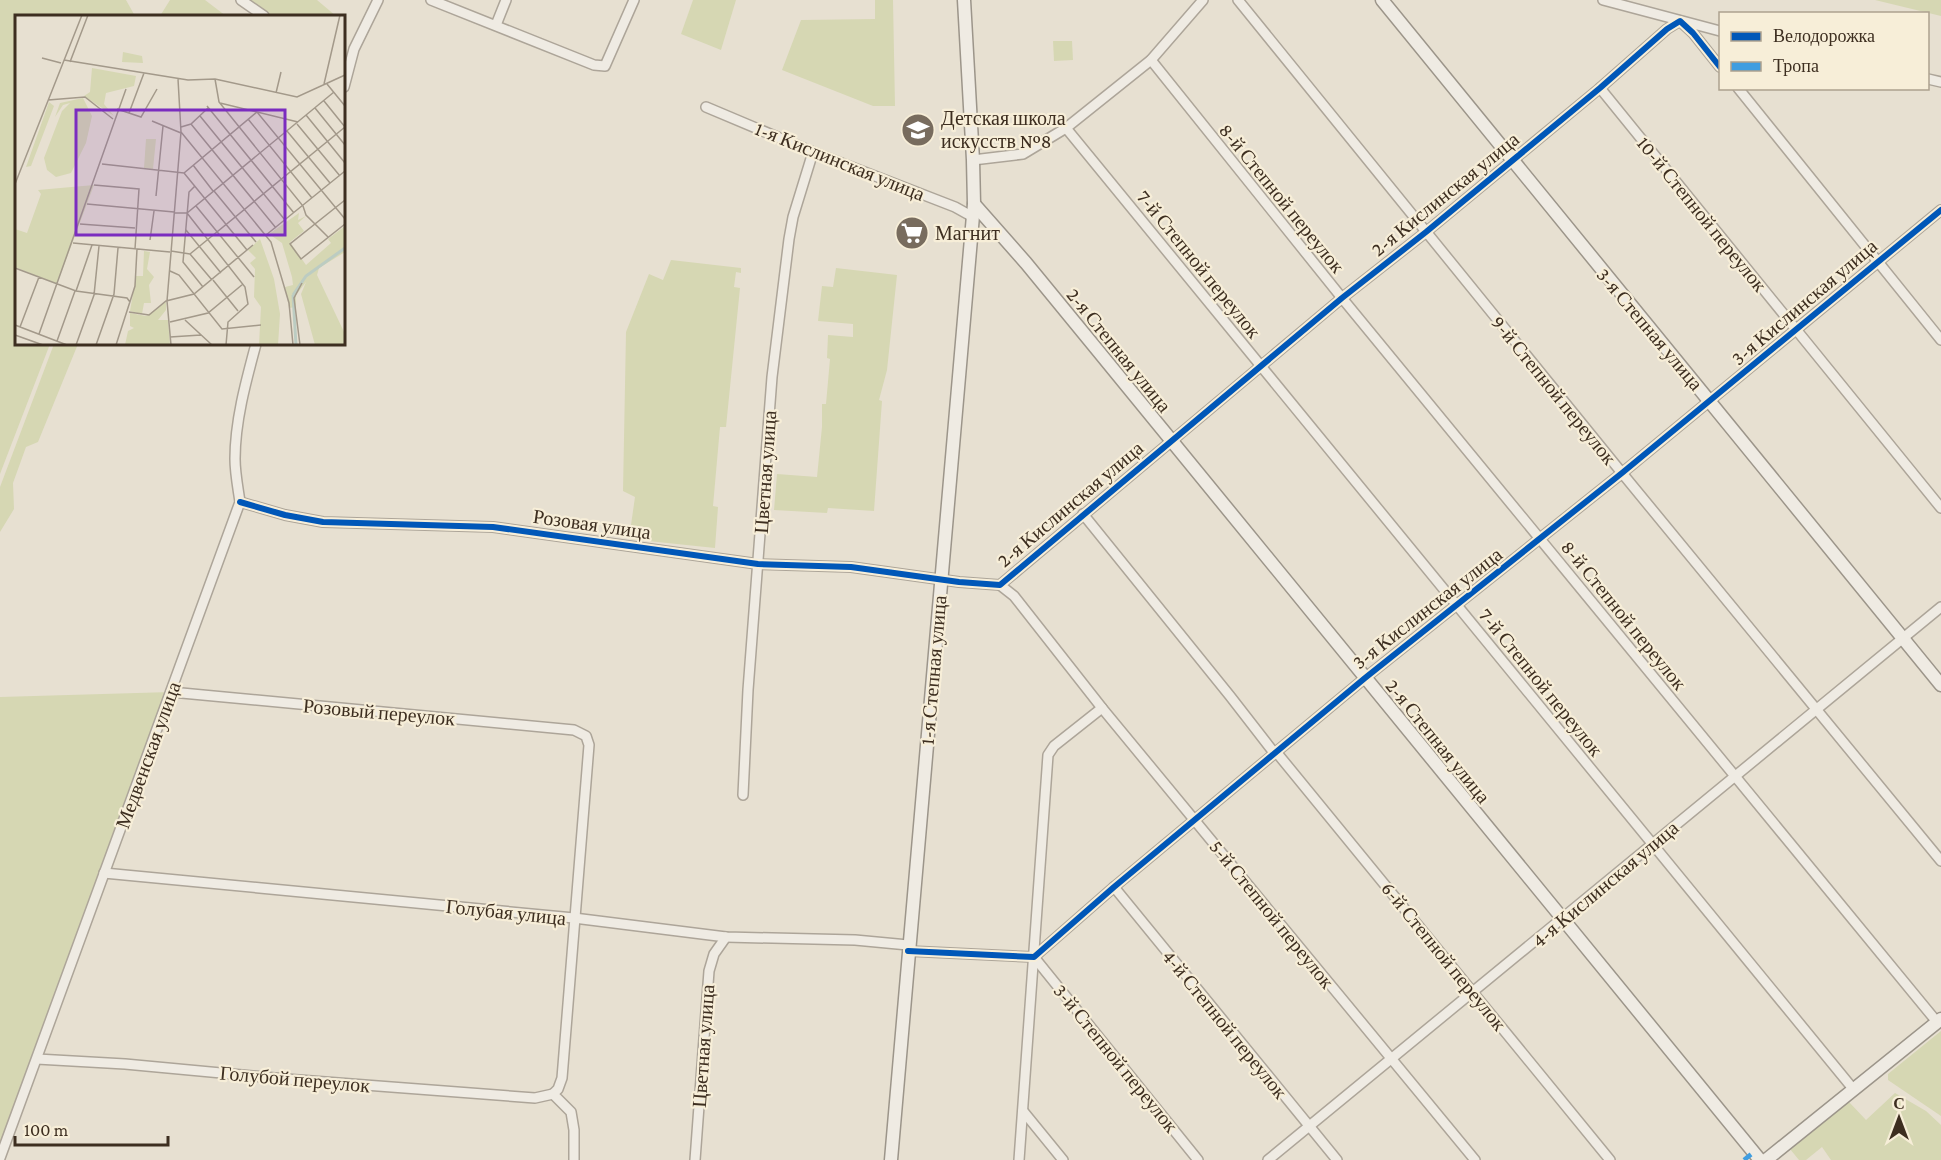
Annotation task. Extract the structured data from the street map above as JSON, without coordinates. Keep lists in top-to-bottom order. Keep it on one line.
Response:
{"streets":{"street":["1-я Кислинская улица","2-я Кислинская улица","8-й Степной переулок","10-й Степной переулок","7-й Степной переулок","3-я Кислинская улица","3-я Степная улица","2-я Степная улица","9-й Степной переулок","Цветная улица","Розовая улица","1-я Степная улица","Розовый переулок","Медвенская улица","4-я Кислинская улица","Голубая улица","5-й Степной переулок","6-й Степной переулок","4-й Степной переулок","3-й Степной переулок","Голубой переулок"]},"crossings":[["1-я Кислинская улица","2-я Степная улица"],["1-я Кислинская улица","Цветная улица"],["1-я Кислинская улица","1-я Степная улица"],["2-я Кислинская улица","8-й Степной переулок"],["2-я Кислинская улица","10-й Степной переулок"],["2-я Кислинская улица","7-й Степной переулок"],["2-я Кислинская улица","3-я Степная улица"],["2-я Кислинская улица","2-я Степная улица"],["2-я Кислинская улица","9-й Степной переулок"],["2-я Кислинская улица","Розовая улица"],["2-я Кислинская улица","1-я Степная улица"],["2-я Кислинская улица","5-й Степной переулок"],["2-я Кислинская улица","6-й Степной переулок"],["8-й Степной переулок","3-я Кислинская улица"],["8-й Степной переулок","4-я Кислинская улица"],["10-й Степной переулок","3-я Кислинская улица"],["7-й Степной переулок","3-я Кислинская улица"],["7-й Степной переулок","4-я Кислинская улица"],["3-я Кислинская улица","3-я Степная улица"],["3-я Кислинская улица","2-я Степная улица"],["3-я Кислинская улица","9-й Степной переулок"],["3-я Кислинская улица","5-й Степной переулок"],["3-я Кислинская улица","6-й Степной переулок"],["3-я Кислинская улица","4-й Степной переулок"],["3-я Кислинская улица","3-й Степной переулок"],["3-я Степная улица","4-я Кислинская улица"],["2-я Степная улица","1-я Степная улица"],["2-я Степная улица","4-я Кислинская улица"],["9-й Степной переулок","4-я Кислинская улица"],["Цветная улица","Розовая улица"],["Цветная улица","Голубая улица"],["Розовая улица","1-я Степная улица"],["Розовая улица","Медвенская улица"],["1-я Степная улица","Голубая улица"],["Розовый переулок","Медвенская улица"],["Розовый переулок","Голубая улица"],["Медвенская улица","Голубая улица"],["Медвенская улица","Голубой переулок"],["4-я Кислинская улица","5-й Степной переулок"],["4-я Кислинская улица","6-й Степной переулок"],["4-я Кислинская улица","4-й Степной переулок"]],"places":{"school or university":["Детская школа искусств №8"],"supermarket":["Магнит"]},"legend":["Велодорожка","Тропа"],"scale_bar":"100 m","north":"top"}
